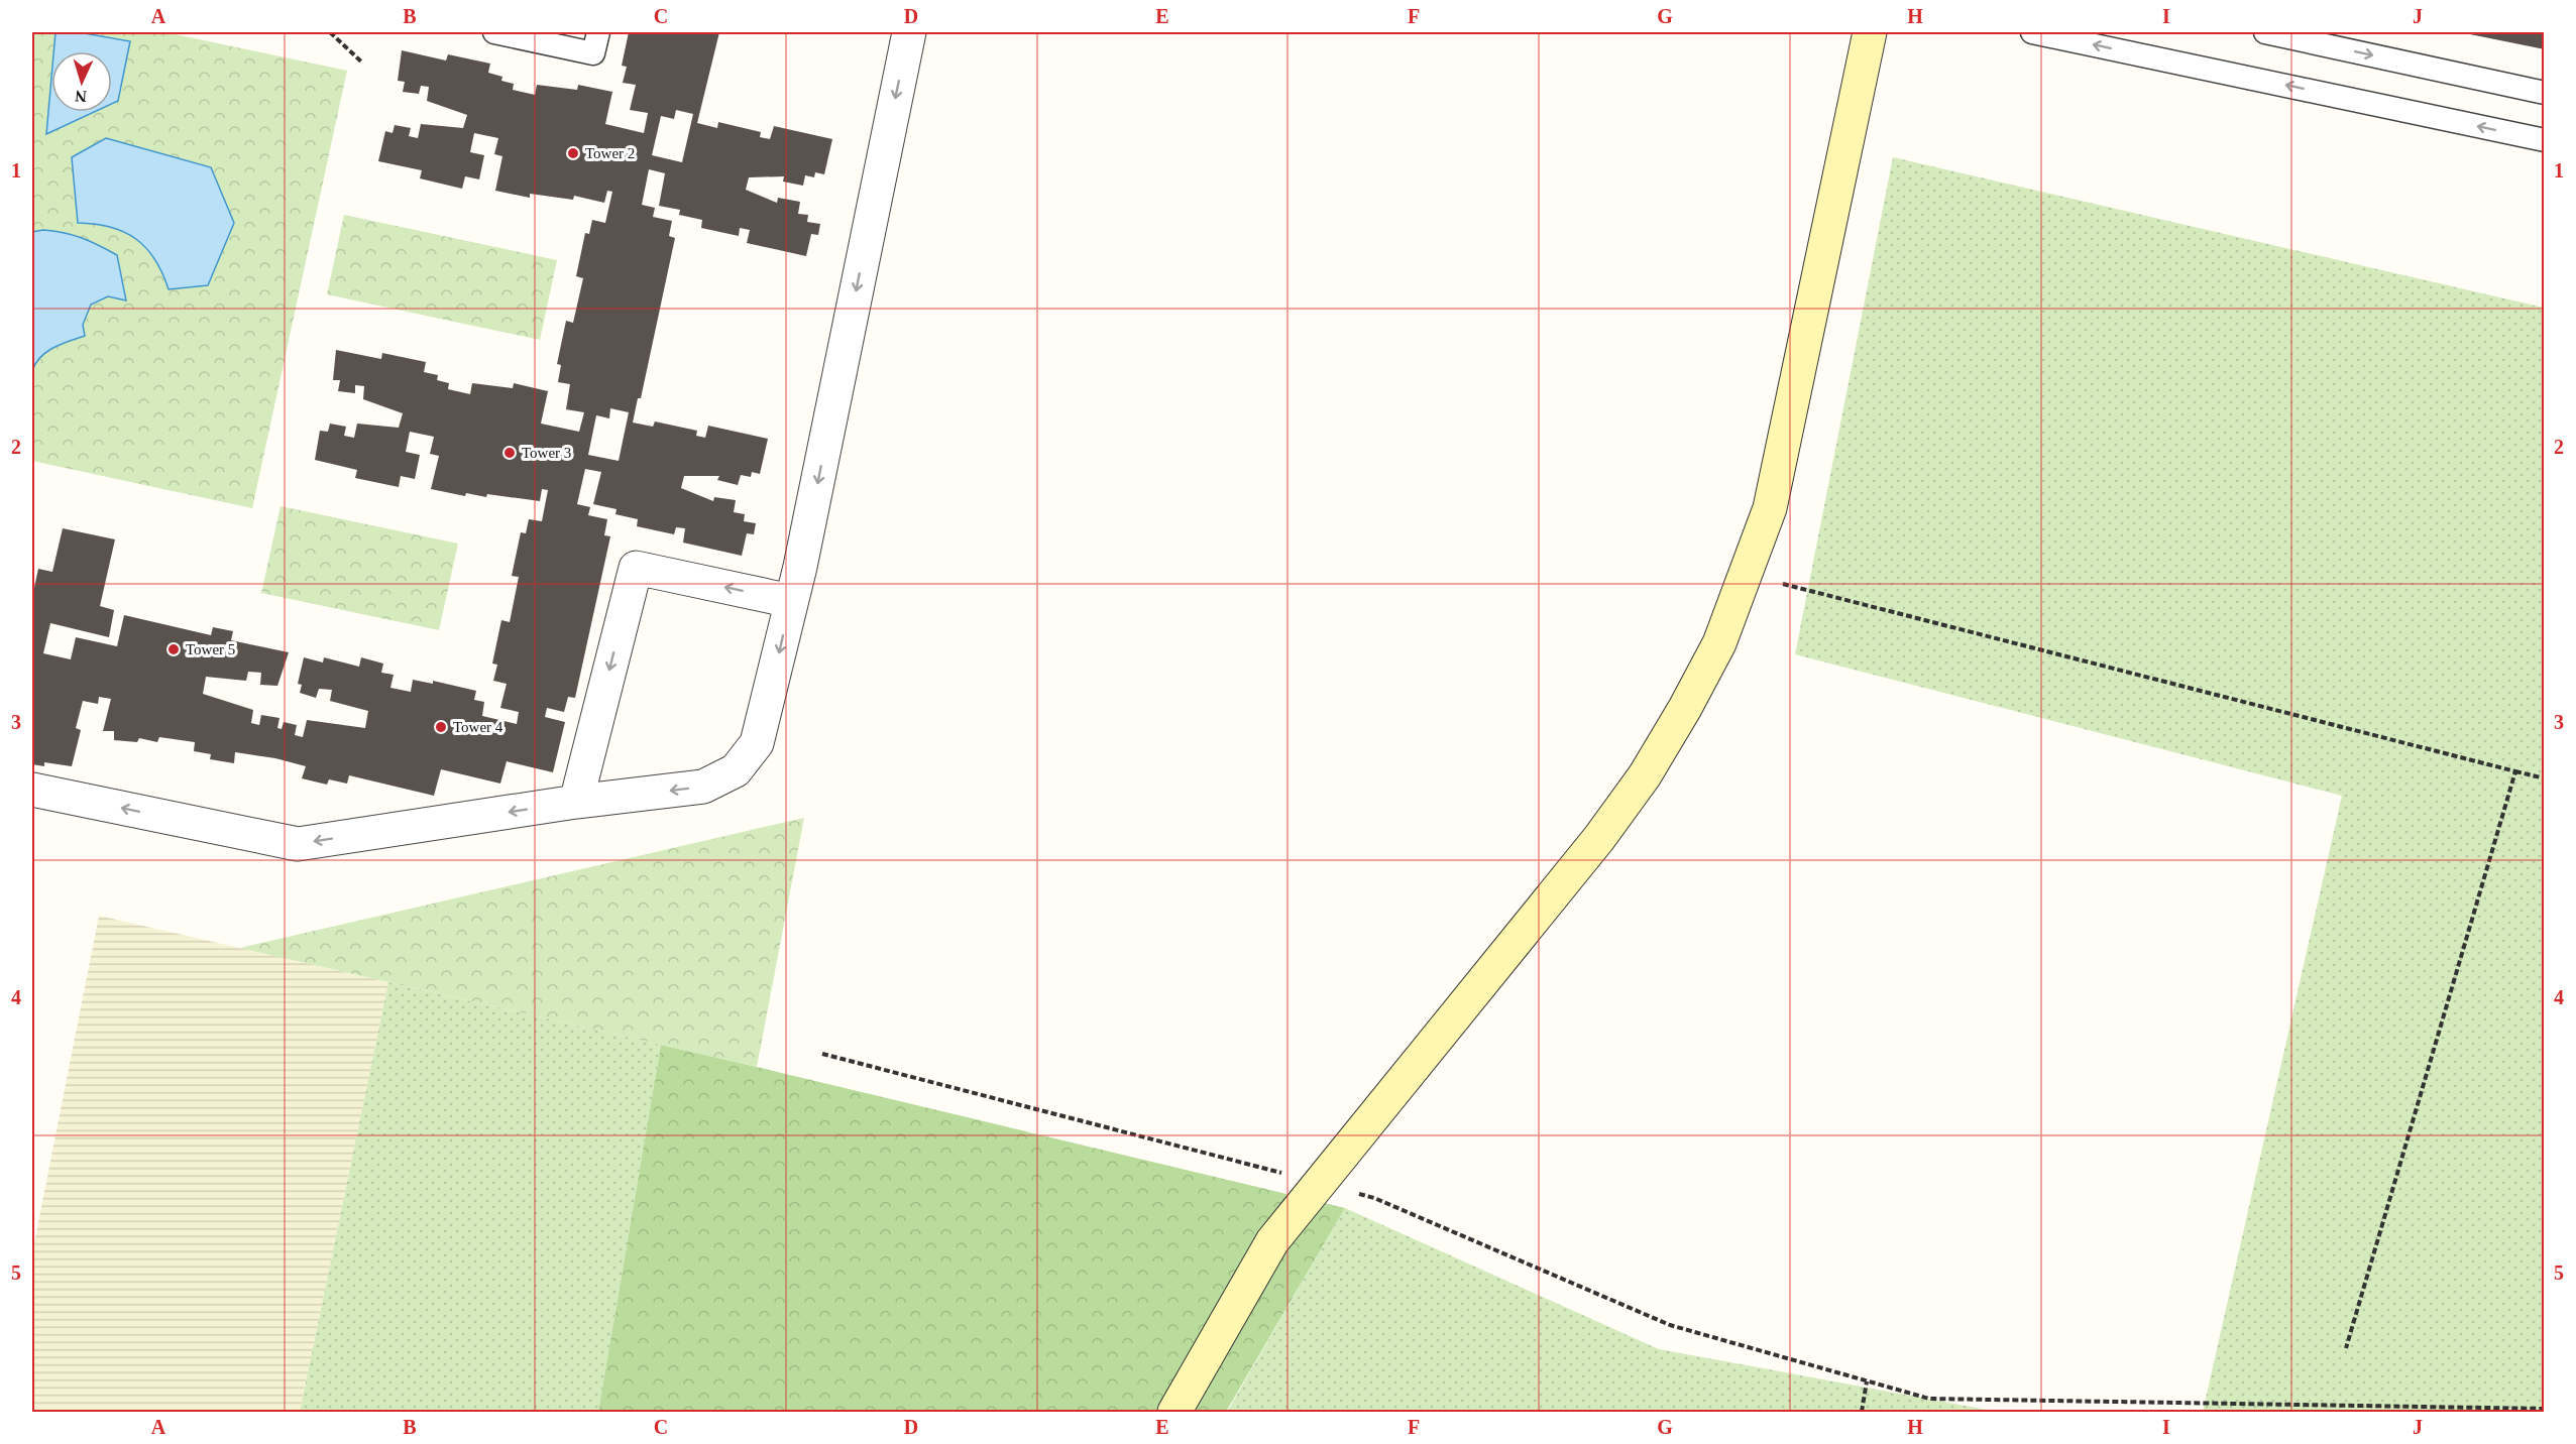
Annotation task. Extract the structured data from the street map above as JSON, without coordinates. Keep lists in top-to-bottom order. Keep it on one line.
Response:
{"places":["Tower 2","Tower 3","Tower 5","Tower 4"],"north":"bottom","grid":{"columns":["A","B","C","D","E","F","G","H","I","J"],"rows":["1","2","3","4","5"]}}
